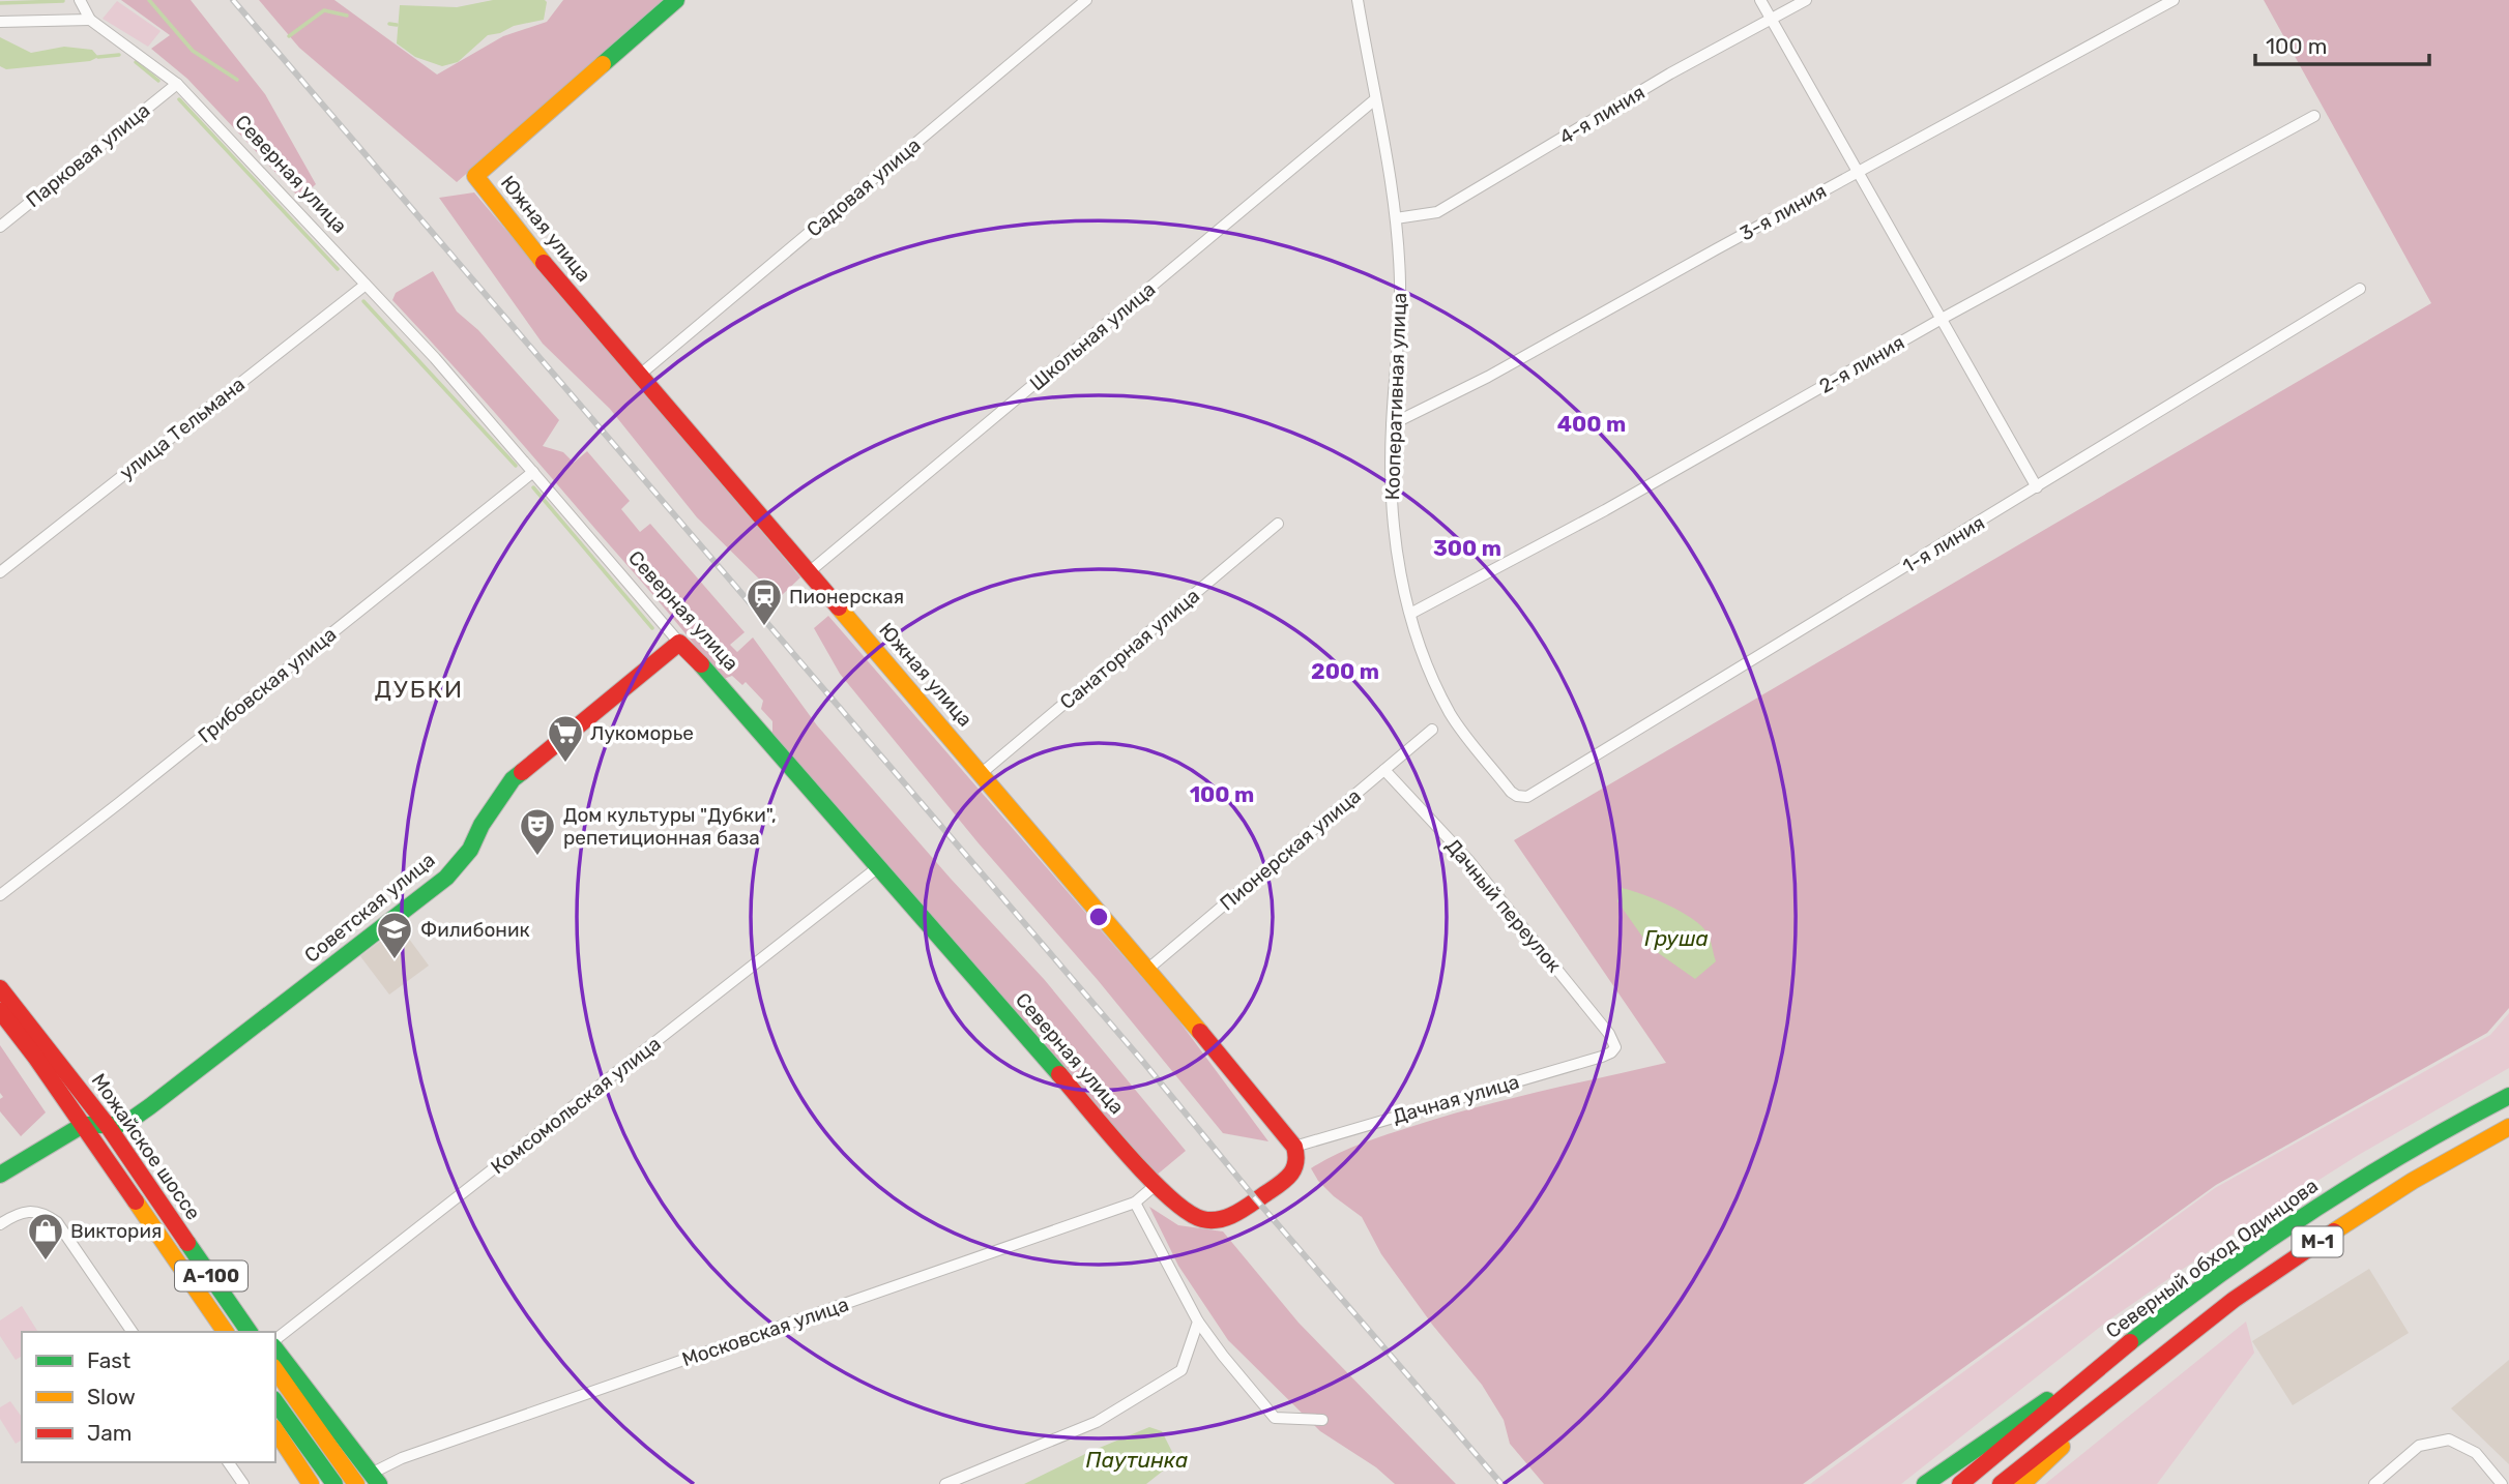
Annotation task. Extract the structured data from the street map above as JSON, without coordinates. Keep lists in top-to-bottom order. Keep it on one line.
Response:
{"streets":{"main road":["Северная улица","Южная улица","Советская улица","Можайское шоссе","М-1","Северный обход Одинцова","А-100"],"street":["4-я линия","Парковая улица","Садовая улица","3-я линия","Школьная улица","2-я линия","Кооперативная улица","улица Тельмана","1-я линия","Санаторная улица","Грибовская улица","Пионерская улица","Дачный переулок","Дачная улица","Комсомольская улица","Московская улица"]},"crossings":[["4-я линия","Кооперативная улица"],["Парковая улица","Северная улица"],["Северная улица","Южная улица"],["Северная улица","улица Тельмана"],["Северная улица","Грибовская улица"],["Северная улица","Советская улица"],["Северная улица","Дачная улица"],["Северная улица","Комсомольская улица"],["Северная улица","Московская улица"],["Садовая улица","Южная улица"],["3-я линия","Кооперативная улица"],["Южная улица","Школьная улица"],["Южная улица","Санаторная улица"],["Южная улица","Пионерская улица"],["Южная улица","Дачная улица"],["Школьная улица","Кооперативная улица"],["2-я линия","Кооперативная улица"],["Кооперативная улица","1-я линия"],["Пионерская улица","Дачный переулок"],["Дачный переулок","Дачная улица"],["Советская улица","Можайское шоссе"]],"districts":["ДУБКИ"],"water":["Груша","Паутинка"],"places":{"station":["Пионерская"],"supermarket":["Лукоморье"],"theatre":["Дом культуры \"Дубки\", репетиционная база"],"school or university":["Филибоник"],"shop":["Виктория"]},"legend":["Fast","Slow","Jam"],"scale_bar":"100 m","rings":["400 m","300 m","200 m","100 m"]}
